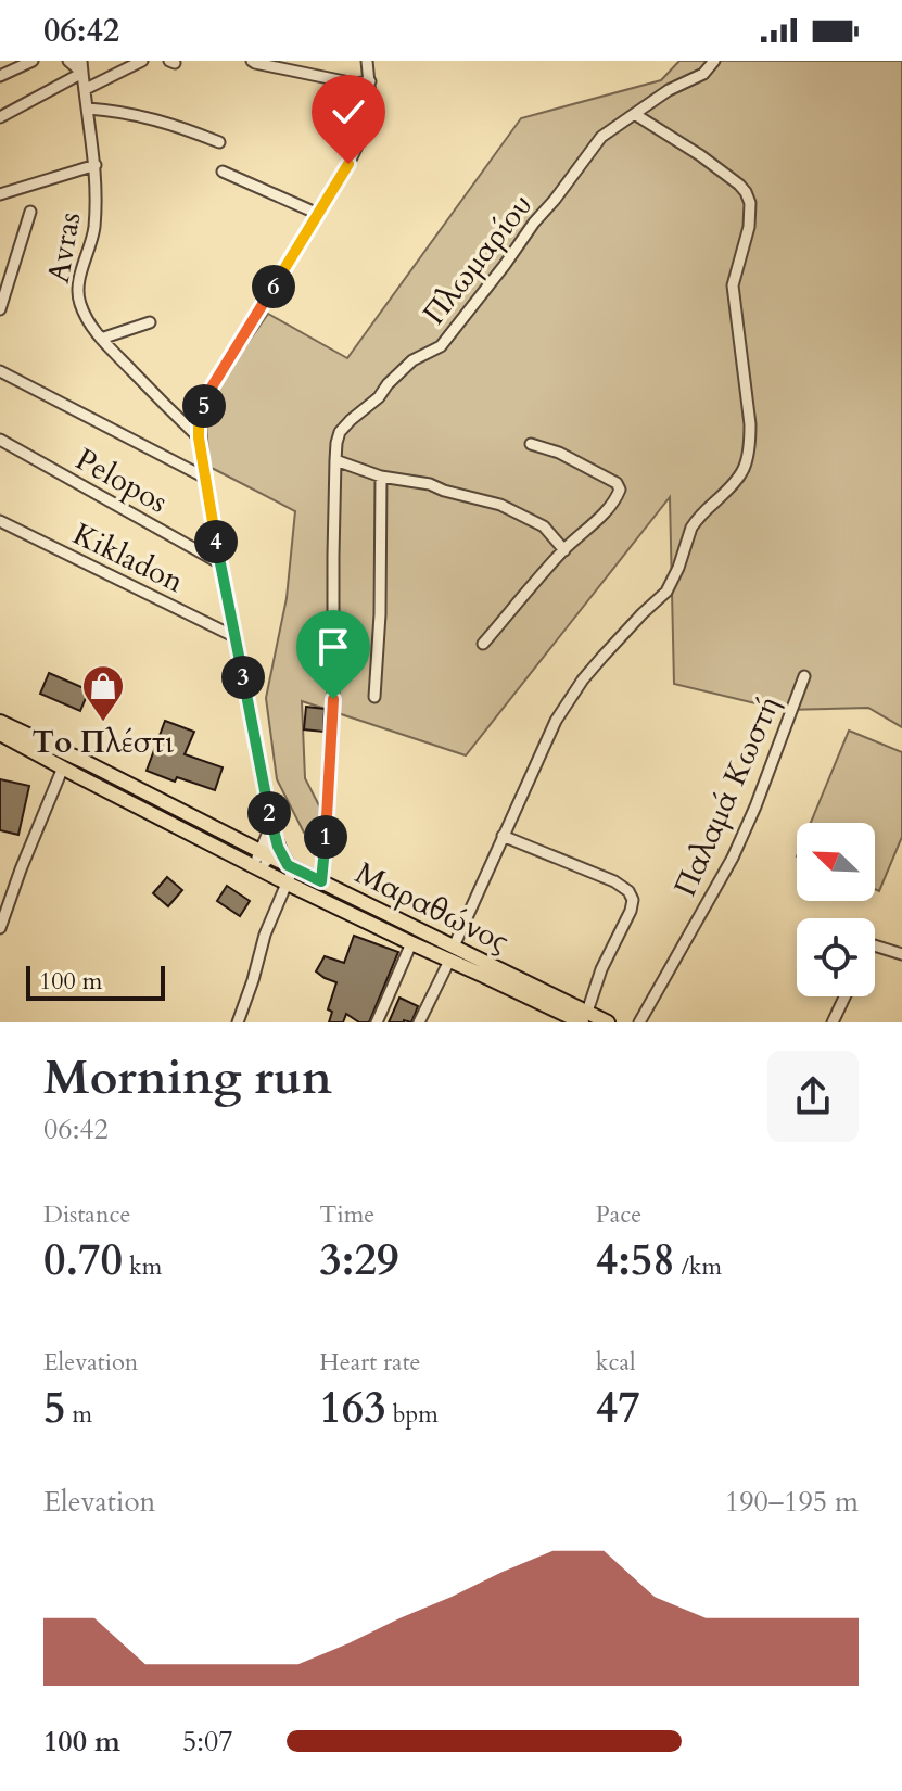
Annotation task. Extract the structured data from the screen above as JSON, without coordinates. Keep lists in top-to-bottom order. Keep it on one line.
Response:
{"streets":{"main road":["Μαραθώνος"],"street":["Avras","Πλωμαρίου","Pelopos","Kikladon","Παλαμά Κωστή"]},"crossings":[["Πλωμαρίου","Μαραθώνος"]],"places":{"shop":["Το Πλέστι"]},"scale_bar":"100 m","north":"top left","page":{"status":"06:42","pins":["6","5","4","3","2","1"],"scale":"100 m","heading":["Morning run","06:42"],"stats":[["Distance","0.70 km"],["Time","3:29"],["Pace","4:58 /km"],["Elevation","5 m"],["Heart rate","163 bpm"],["kcal","47"]],"chart":["Elevation","190–195 m"],"list":[{"name":"100 m","note":"5:07"}]}}
